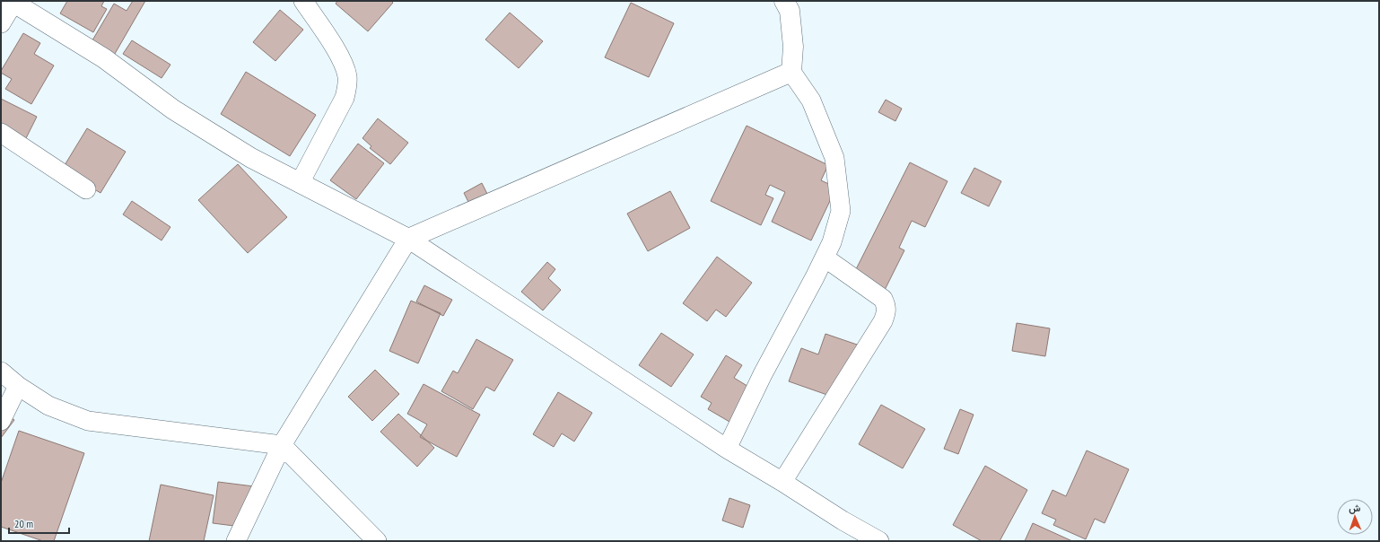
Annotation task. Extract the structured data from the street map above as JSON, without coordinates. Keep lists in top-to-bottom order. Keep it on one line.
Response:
{"scale_bar":"20 m","north":"top"}
